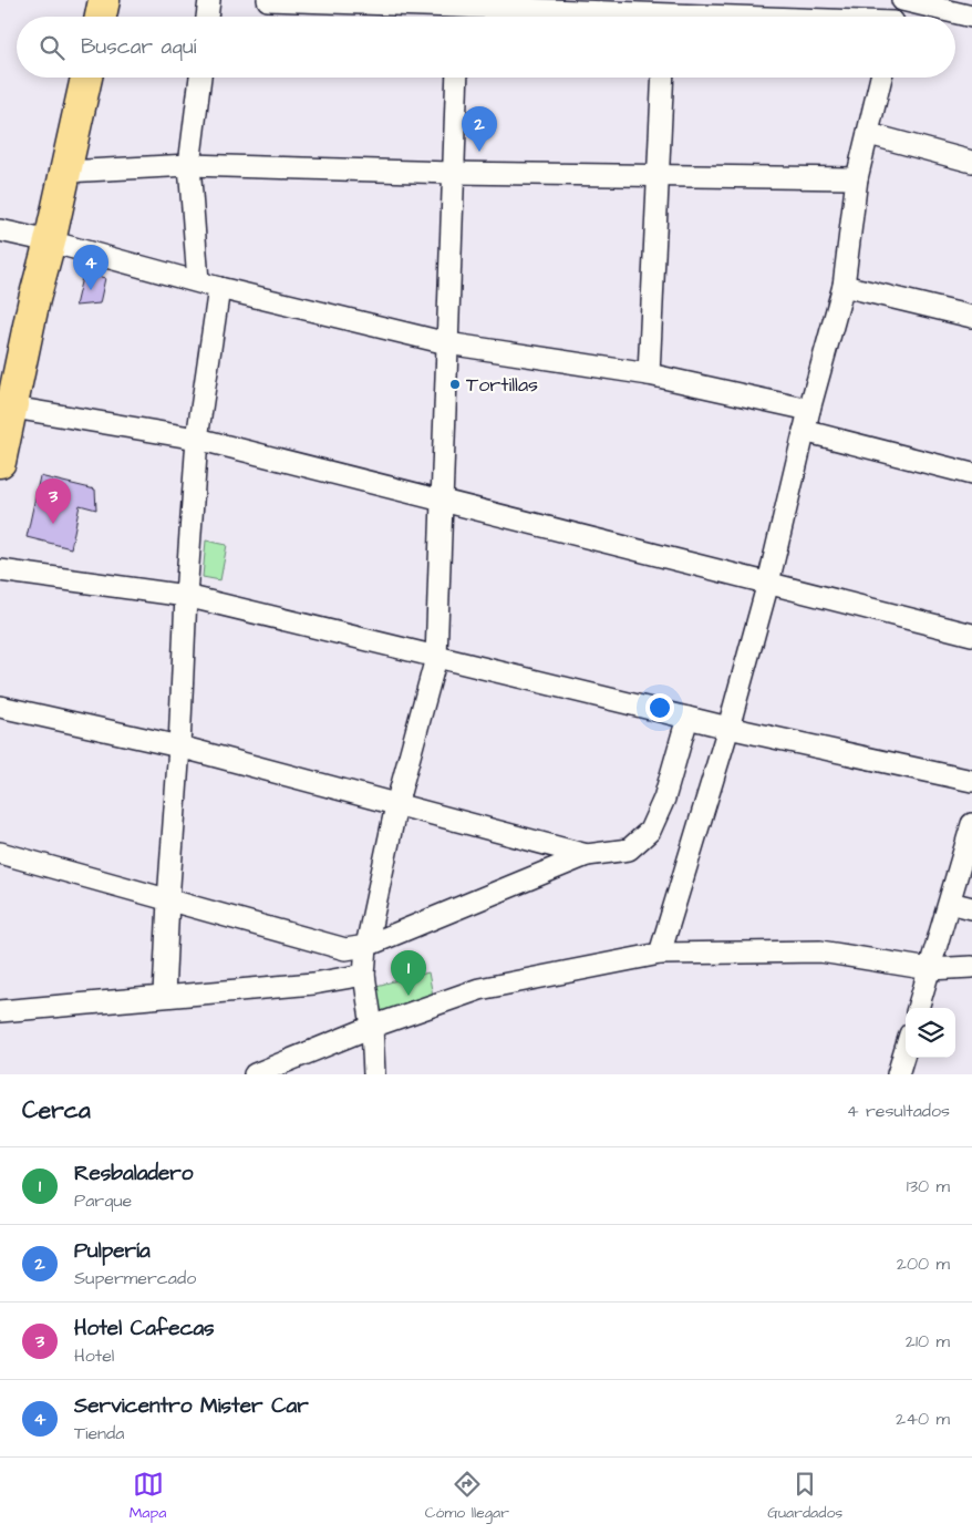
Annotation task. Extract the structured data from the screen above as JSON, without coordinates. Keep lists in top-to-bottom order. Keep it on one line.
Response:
{"places":["Tortillas"],"page":{"search":"Buscar aquí","pins":["2","4","3","1"],"heading":["Cerca","4 resultados"],"list":[{"mark":"1","name":"Resbaladero","note":"Parque","value":"130 m"},{"mark":"2","name":"Pulpería","note":"Supermercado","value":"200 m"},{"mark":"3","name":"Hotel Cafecas","note":"Hotel","value":"210 m"},{"mark":"4","name":"Servicentro Mister Car","note":"Tienda","value":"240 m"}],"nav":["Mapa","Cómo llegar","Guardados"]}}
